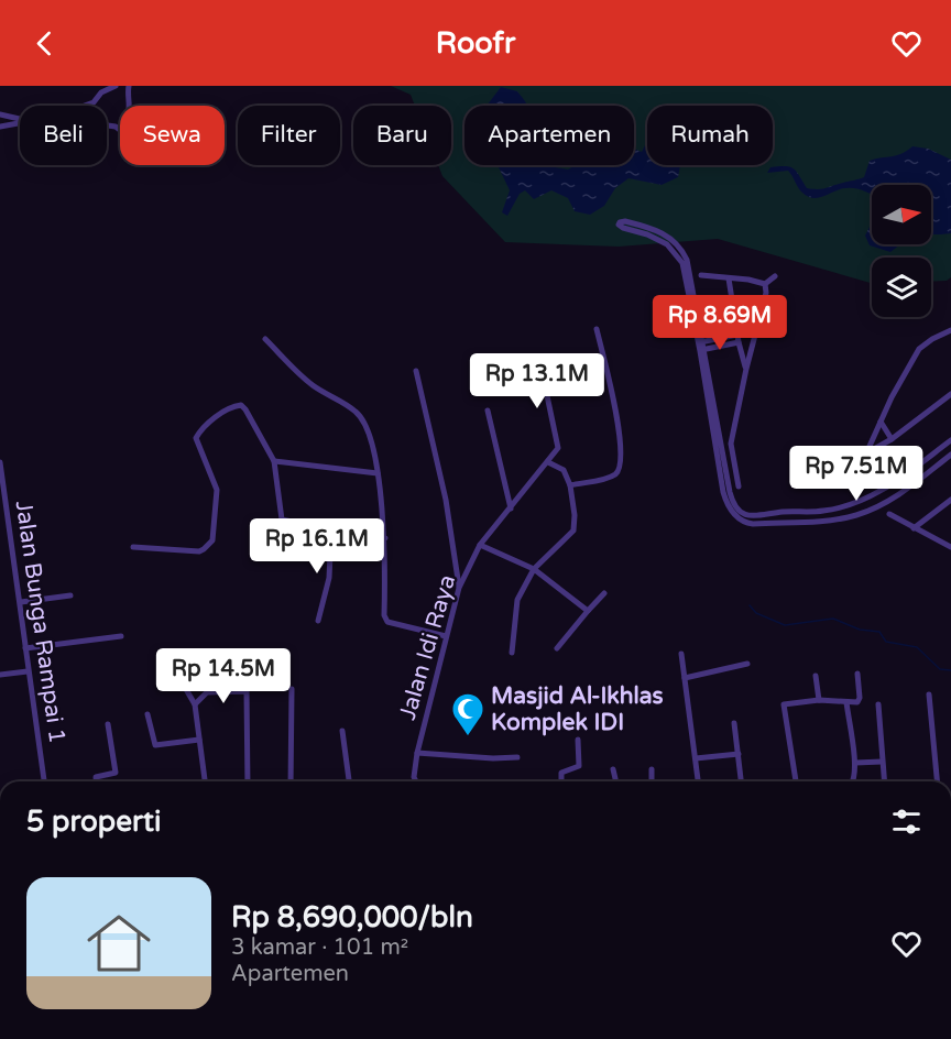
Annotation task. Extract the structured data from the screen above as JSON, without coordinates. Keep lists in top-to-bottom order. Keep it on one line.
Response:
{"streets":{"street":["Jalan Bunga Rampai 1","Jalan Idi Raya"]},"places":{"mosque":["Masjid Al-Ikhlas Komplek IDI"]},"north":"right","page":{"header":"Roofr","chip":["Beli","Sewa","Filter","Baru","Apartemen","Rumah"],"price":["Rp 8.69M","Rp 13.1M","Rp 7.51M","Rp 16.1M","Rp 14.5M"],"heading":"5 properti","list":[{"name":"Rp 8,690,000/bln","note":"3 kamar · 101 m² · Apartemen"}]}}
